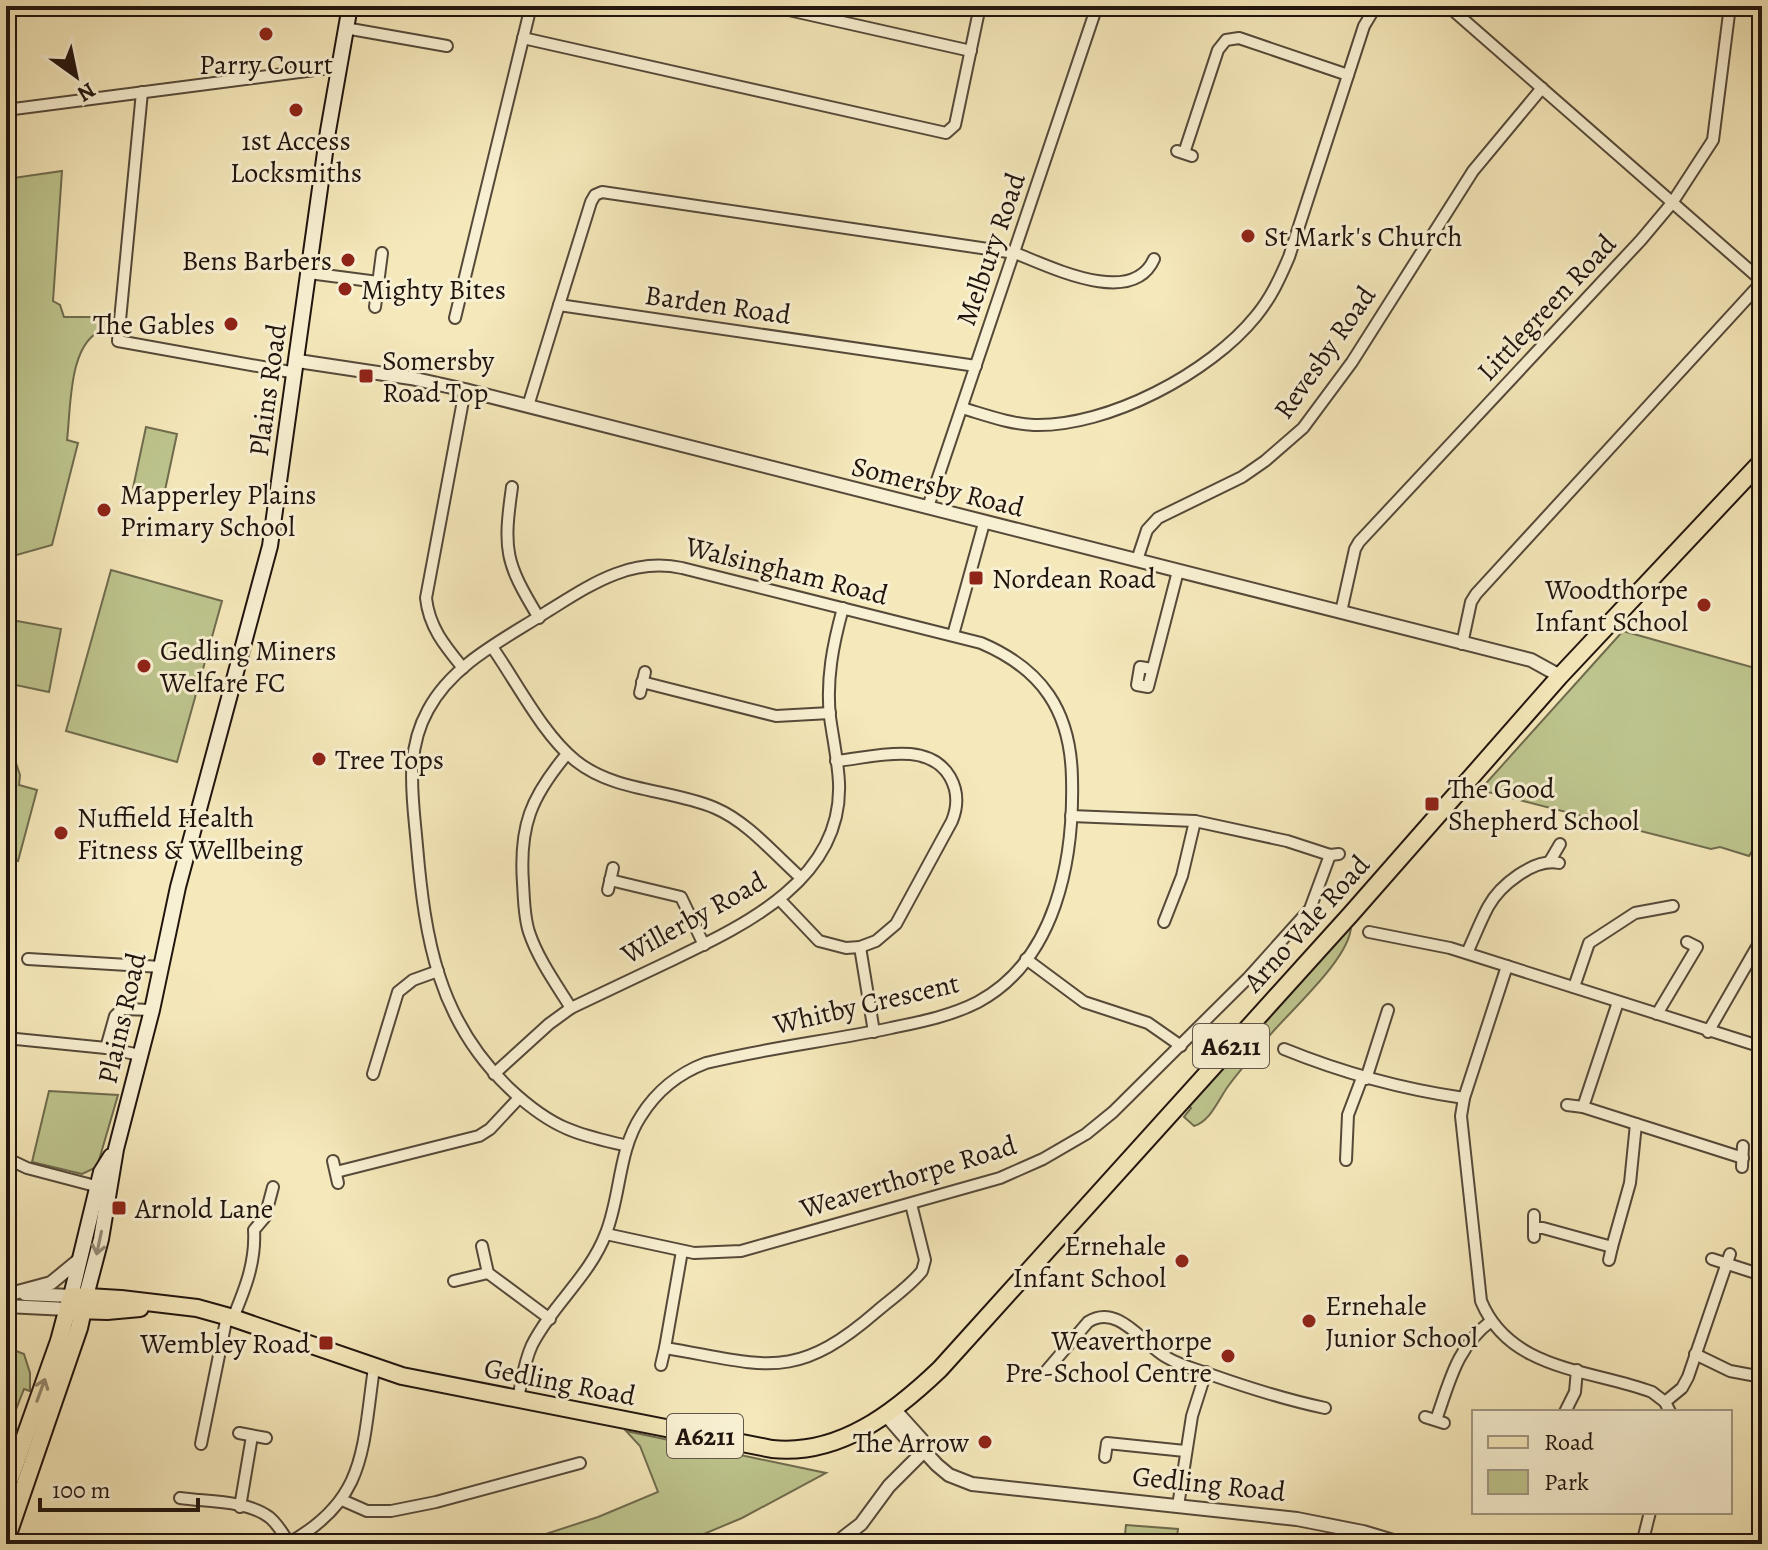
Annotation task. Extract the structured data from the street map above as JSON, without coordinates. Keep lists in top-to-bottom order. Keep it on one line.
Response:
{"streets":{"main road":["Plains Road","Arno Vale Road","A6211","Gedling Road"],"street":["Melbury Road","Barden Road","Littlegreen Road","Revesby Road","Somersby Road","Walsingham Road","Willerby Road","Whitby Crescent","Weaverthorpe Road"]},"crossings":[["Melbury Road","Barden Road"],["Melbury Road","Somersby Road"],["Littlegreen Road","Somersby Road"],["Revesby Road","Somersby Road"],["Plains Road","Somersby Road"],["Plains Road","Gedling Road"],["Somersby Road","Arno Vale Road"],["Walsingham Road","Willerby Road"],["Walsingham Road","Whitby Crescent"],["Arno Vale Road","Gedling Road"],["Whitby Crescent","Weaverthorpe Road"],["Whitby Crescent","Gedling Road"]],"places":{"other":["Parry Court","1st Access Locksmiths","St Mark's Church","Bens Barbers","Mighty Bites","The Gables","Mapperley Plains Primary School","Woodthorpe Infant School","Gedling Miners Welfare FC","Tree Tops","Nuffield Health Fitness & Wellbeing","Ernehale Infant School","Ernehale Junior School","Weaverthorpe Pre-School Centre","The Arrow"],"transit":["Somersby Road Top","Nordean Road","The Good Shepherd School","Arnold Lane","Wembley Road"]},"legend":["Road","Park"],"scale_bar":"100 m","north":"bottom right"}
